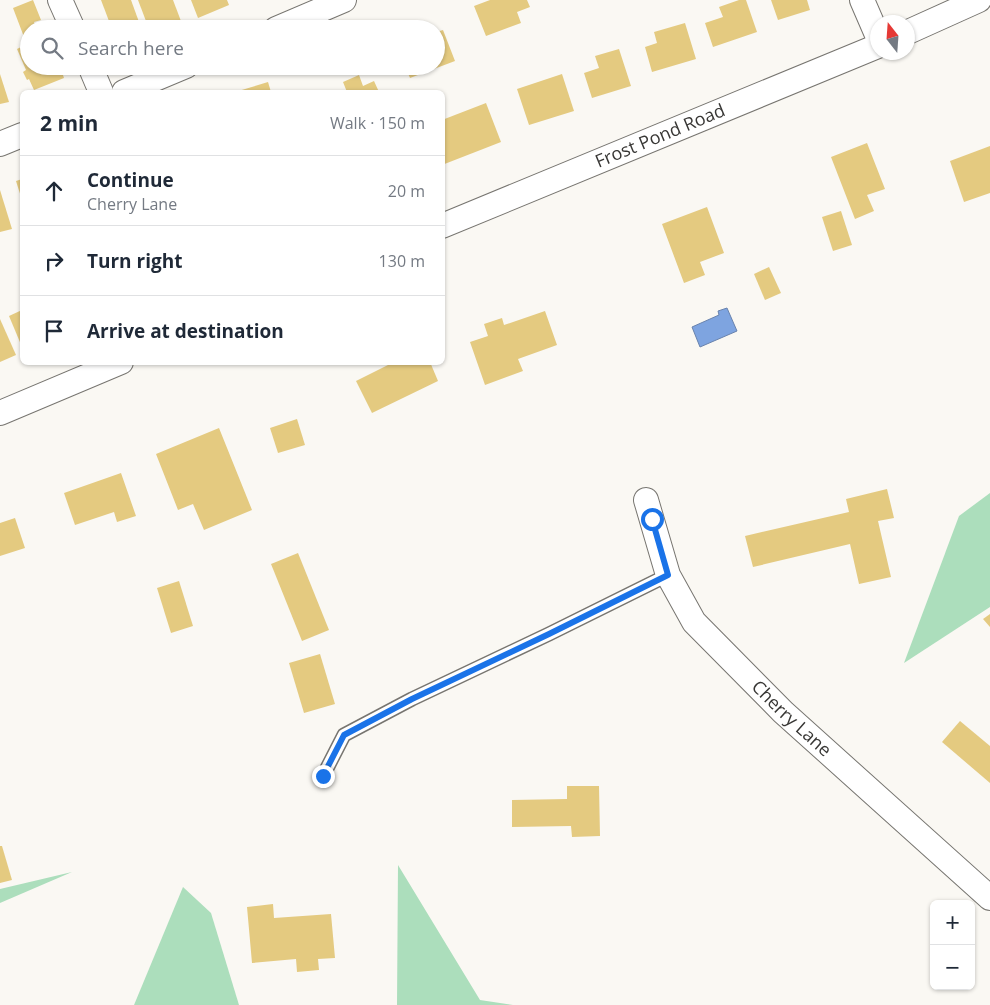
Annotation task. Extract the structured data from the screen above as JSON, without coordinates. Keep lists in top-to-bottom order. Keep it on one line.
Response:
{"streets":{"street":["Frost Pond Road","Cherry Lane"]},"north":"top","page":{"search":"Search here","heading":["2 min","Walk · 150 m"],"list":[["Continue","Cherry Lane","20 m"],["Turn right","130 m"],"Arrive at destination"],"map_buttons":["+","−"]}}
